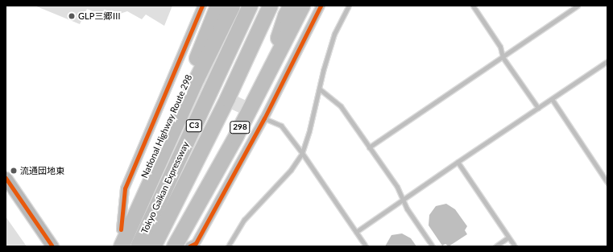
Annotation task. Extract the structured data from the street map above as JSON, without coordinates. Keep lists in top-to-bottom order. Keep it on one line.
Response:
{"streets":{"highway":["C3","National Highway Route 298","298","Tokyo Gaikan Expressway"]},"places":["GLP三郷Ⅲ","流通団地東"]}
